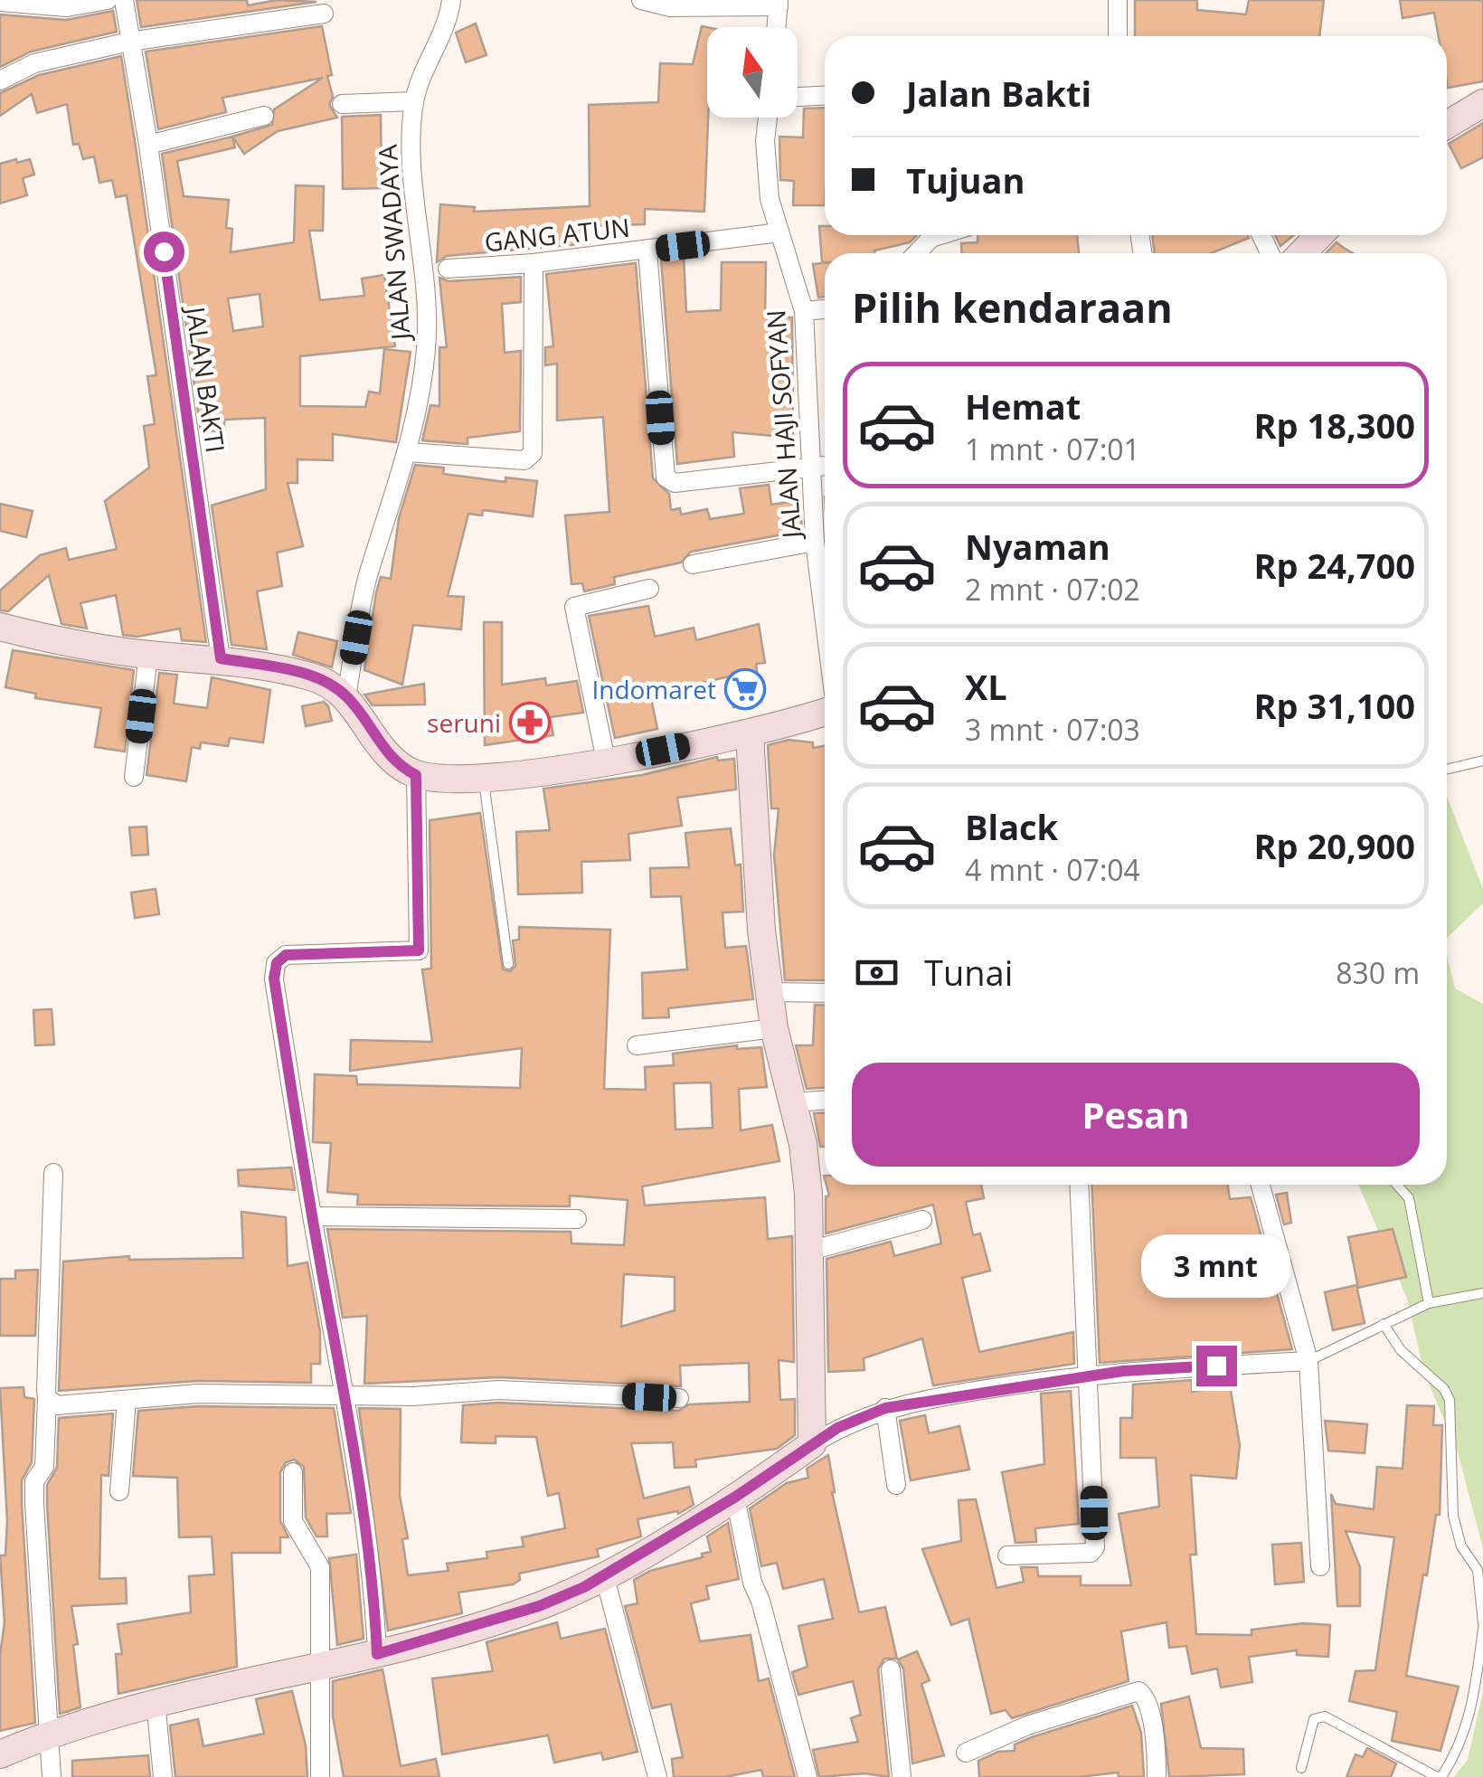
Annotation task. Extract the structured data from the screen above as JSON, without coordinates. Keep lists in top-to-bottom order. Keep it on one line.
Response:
{"streets":{"street":["GANG ATUN","JALAN SWADAYA","JALAN BAKTI","JALAN HAJI SOFYAN"]},"crossings":[["GANG ATUN","JALAN HAJI SOFYAN"]],"places":{"supermarket":["Indomaret"],"pharmacy":["seruni"]},"north":"top","page":{"banner":["Jalan Bakti","Tujuan"],"heading":"Pilih kendaraan","list":[{"name":"Hemat","note":"1 mnt · 07:01","value":"Rp 18,300"},{"name":"Nyaman","note":"2 mnt · 07:02","value":"Rp 24,700"},{"name":"XL","note":"3 mnt · 07:03","value":"Rp 31,100"},{"name":"Black","note":"4 mnt · 07:04","value":"Rp 20,900"}],"pay":["Tunai","830 m"],"buttons":"Pesan","bubble":"3 mnt"}}
